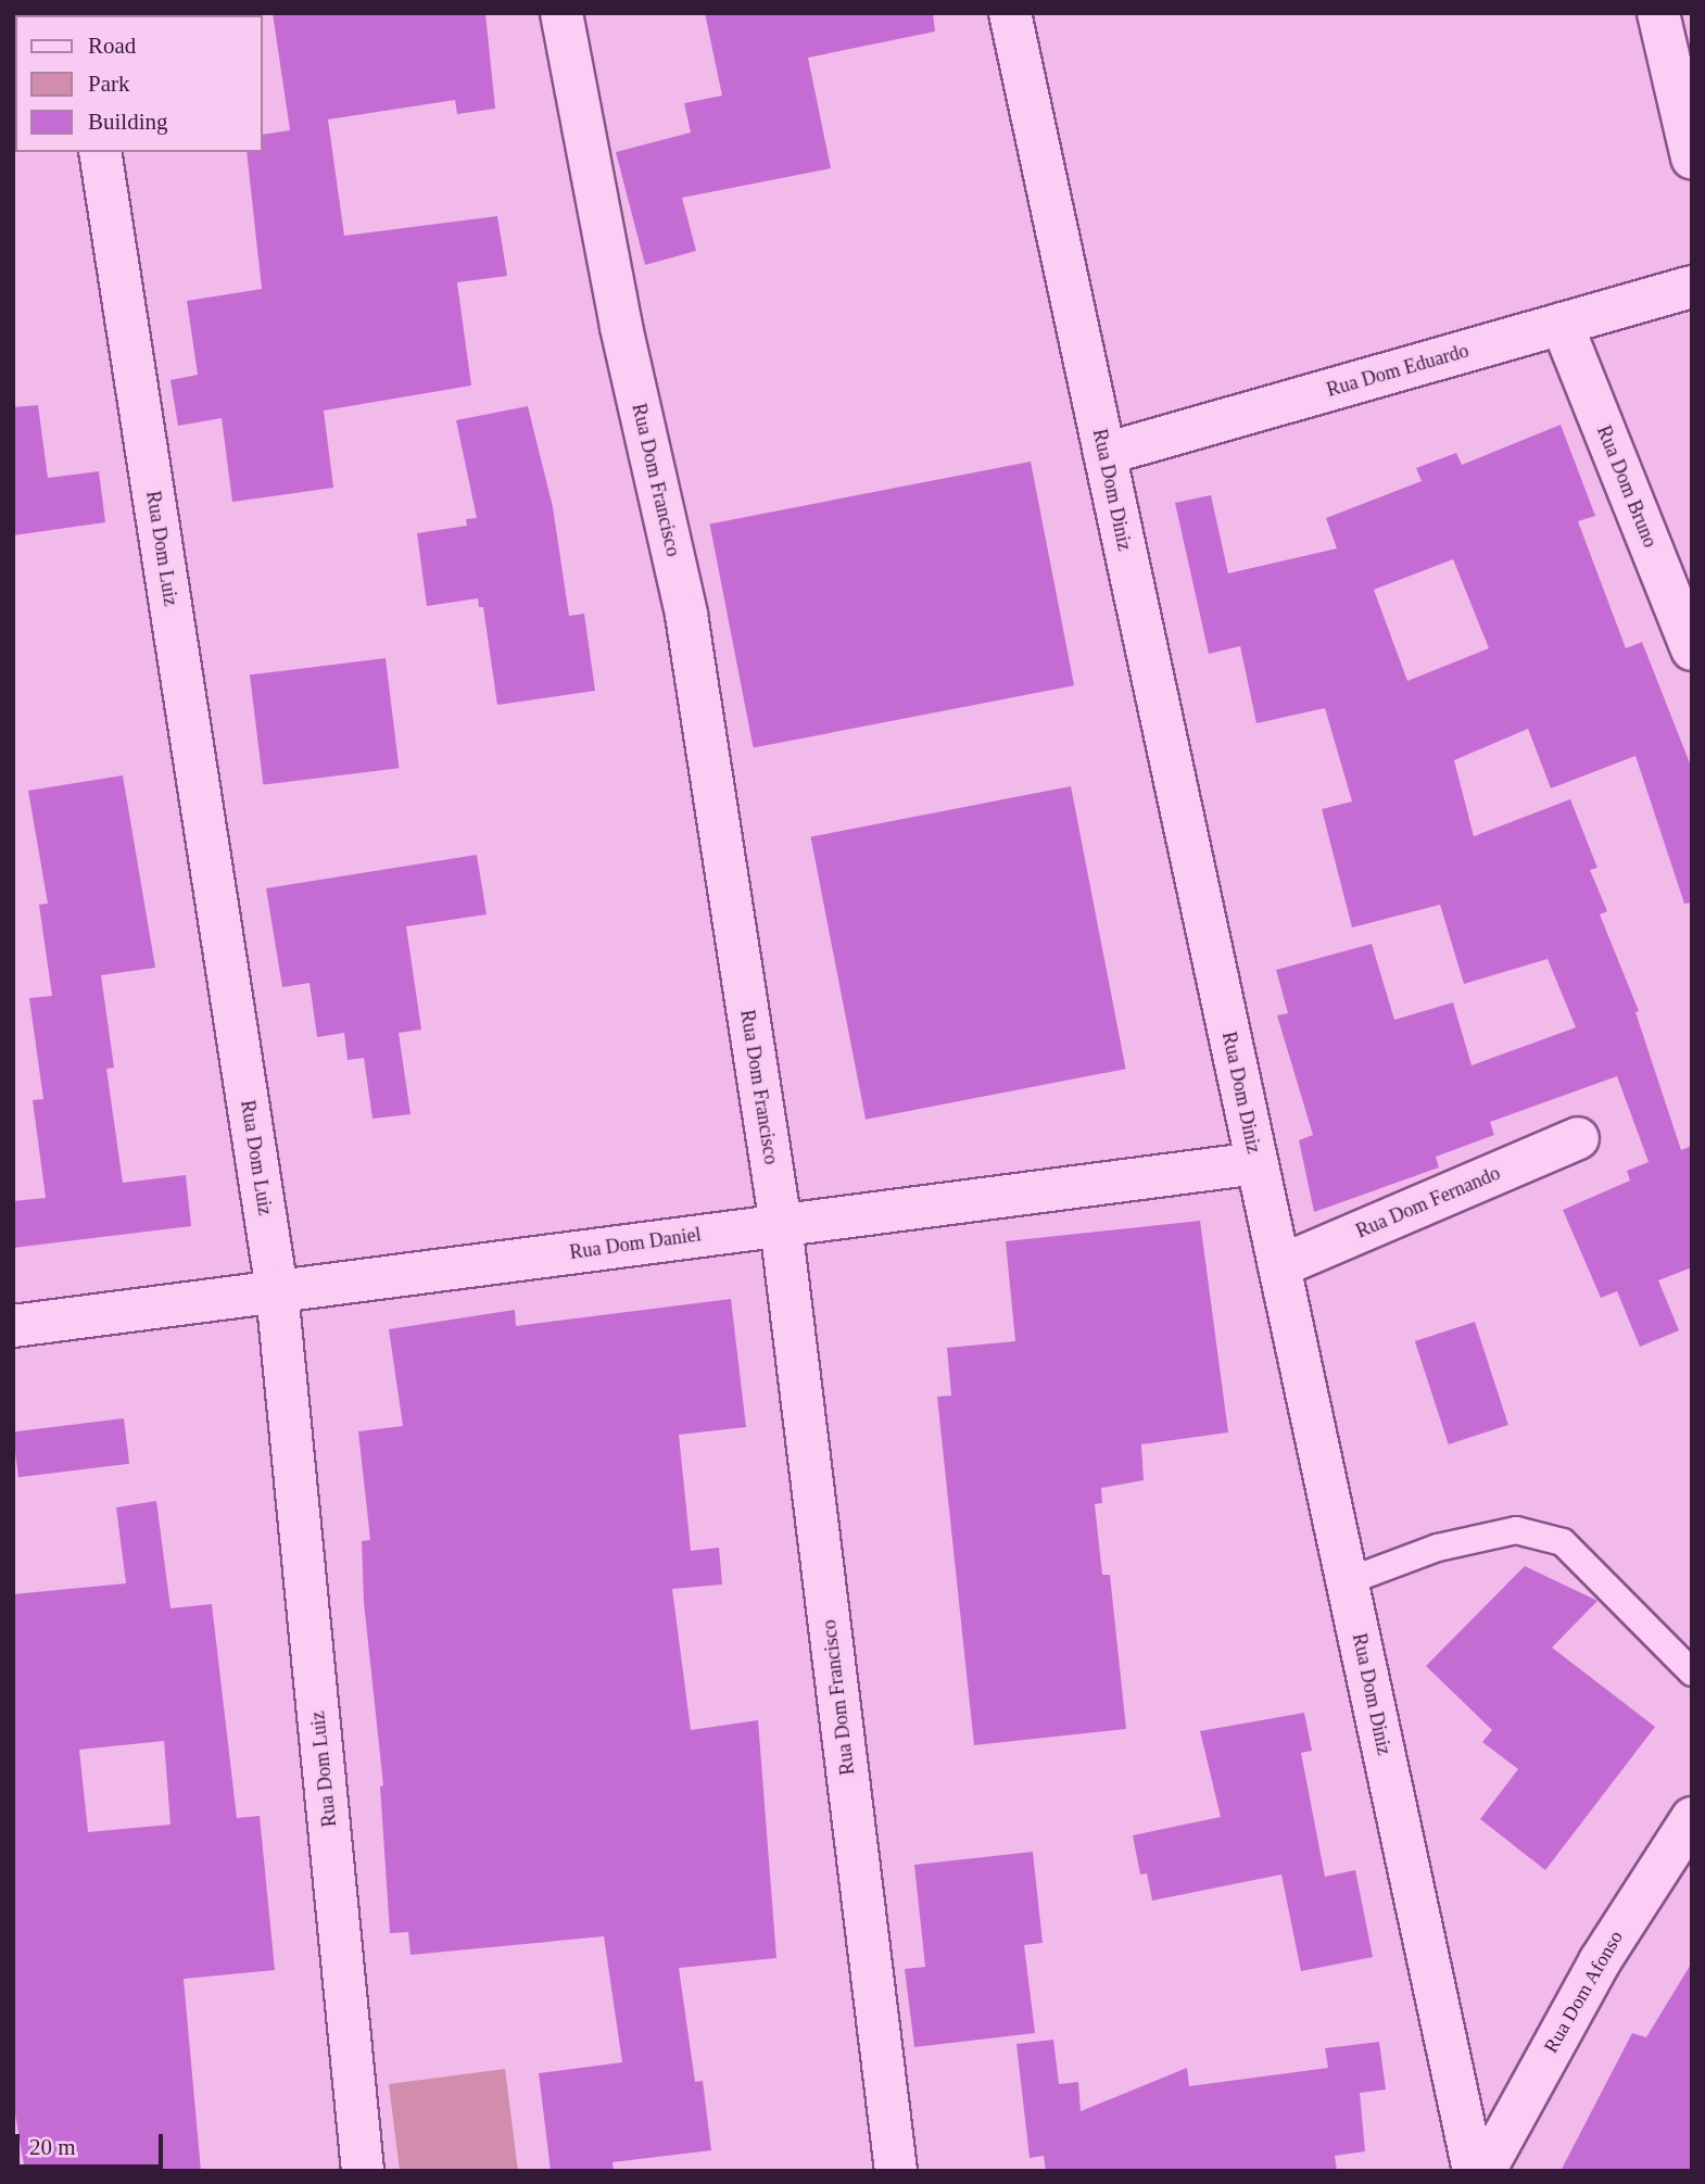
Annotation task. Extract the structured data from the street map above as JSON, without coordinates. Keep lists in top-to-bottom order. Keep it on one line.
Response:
{"streets":{"street":["Rua Dom Eduardo","Rua Dom Francisco","Rua Dom Bruno","Rua Dom Diniz","Rua Dom Luiz","Rua Dom Fernando","Rua Dom Daniel","Rua Dom Afonso"]},"crossings":[["Rua Dom Eduardo","Rua Dom Bruno"],["Rua Dom Eduardo","Rua Dom Diniz"],["Rua Dom Francisco","Rua Dom Daniel"],["Rua Dom Diniz","Rua Dom Fernando"],["Rua Dom Diniz","Rua Dom Daniel"],["Rua Dom Luiz","Rua Dom Daniel"]],"legend":["Road","Park","Building"],"scale_bar":"20 m"}
